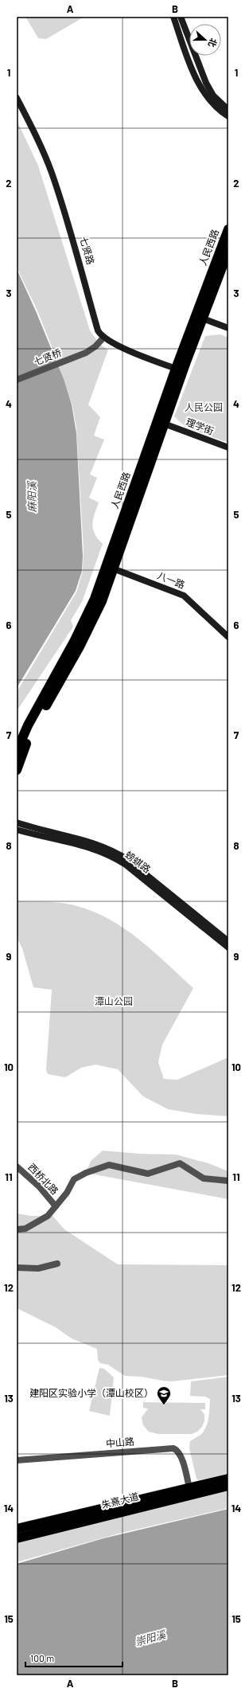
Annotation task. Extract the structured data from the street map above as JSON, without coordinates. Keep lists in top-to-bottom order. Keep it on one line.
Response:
{"streets":{"highway":["人民西路","朱熹大道"],"main road":["七贤路","理学街","八一路","螃蜞路"],"street":["七贤桥","西桥北路","中山路"]},"crossings":[["人民西路","理学街"],["人民西路","八一路"],["七贤路","七贤桥"],["中山路","朱熹大道"]],"water":["麻阳溪","崇阳溪"],"parks":["人民公园","潭山公园"],"places":{"school or university":["建阳区实验小学（潭山校区）"]},"scale_bar":"100 m","north":"right","grid":{"columns":["A","B"],"rows":["1","2","3","4","5","6","7","8","9","10","11","12","13","14","15"]}}
